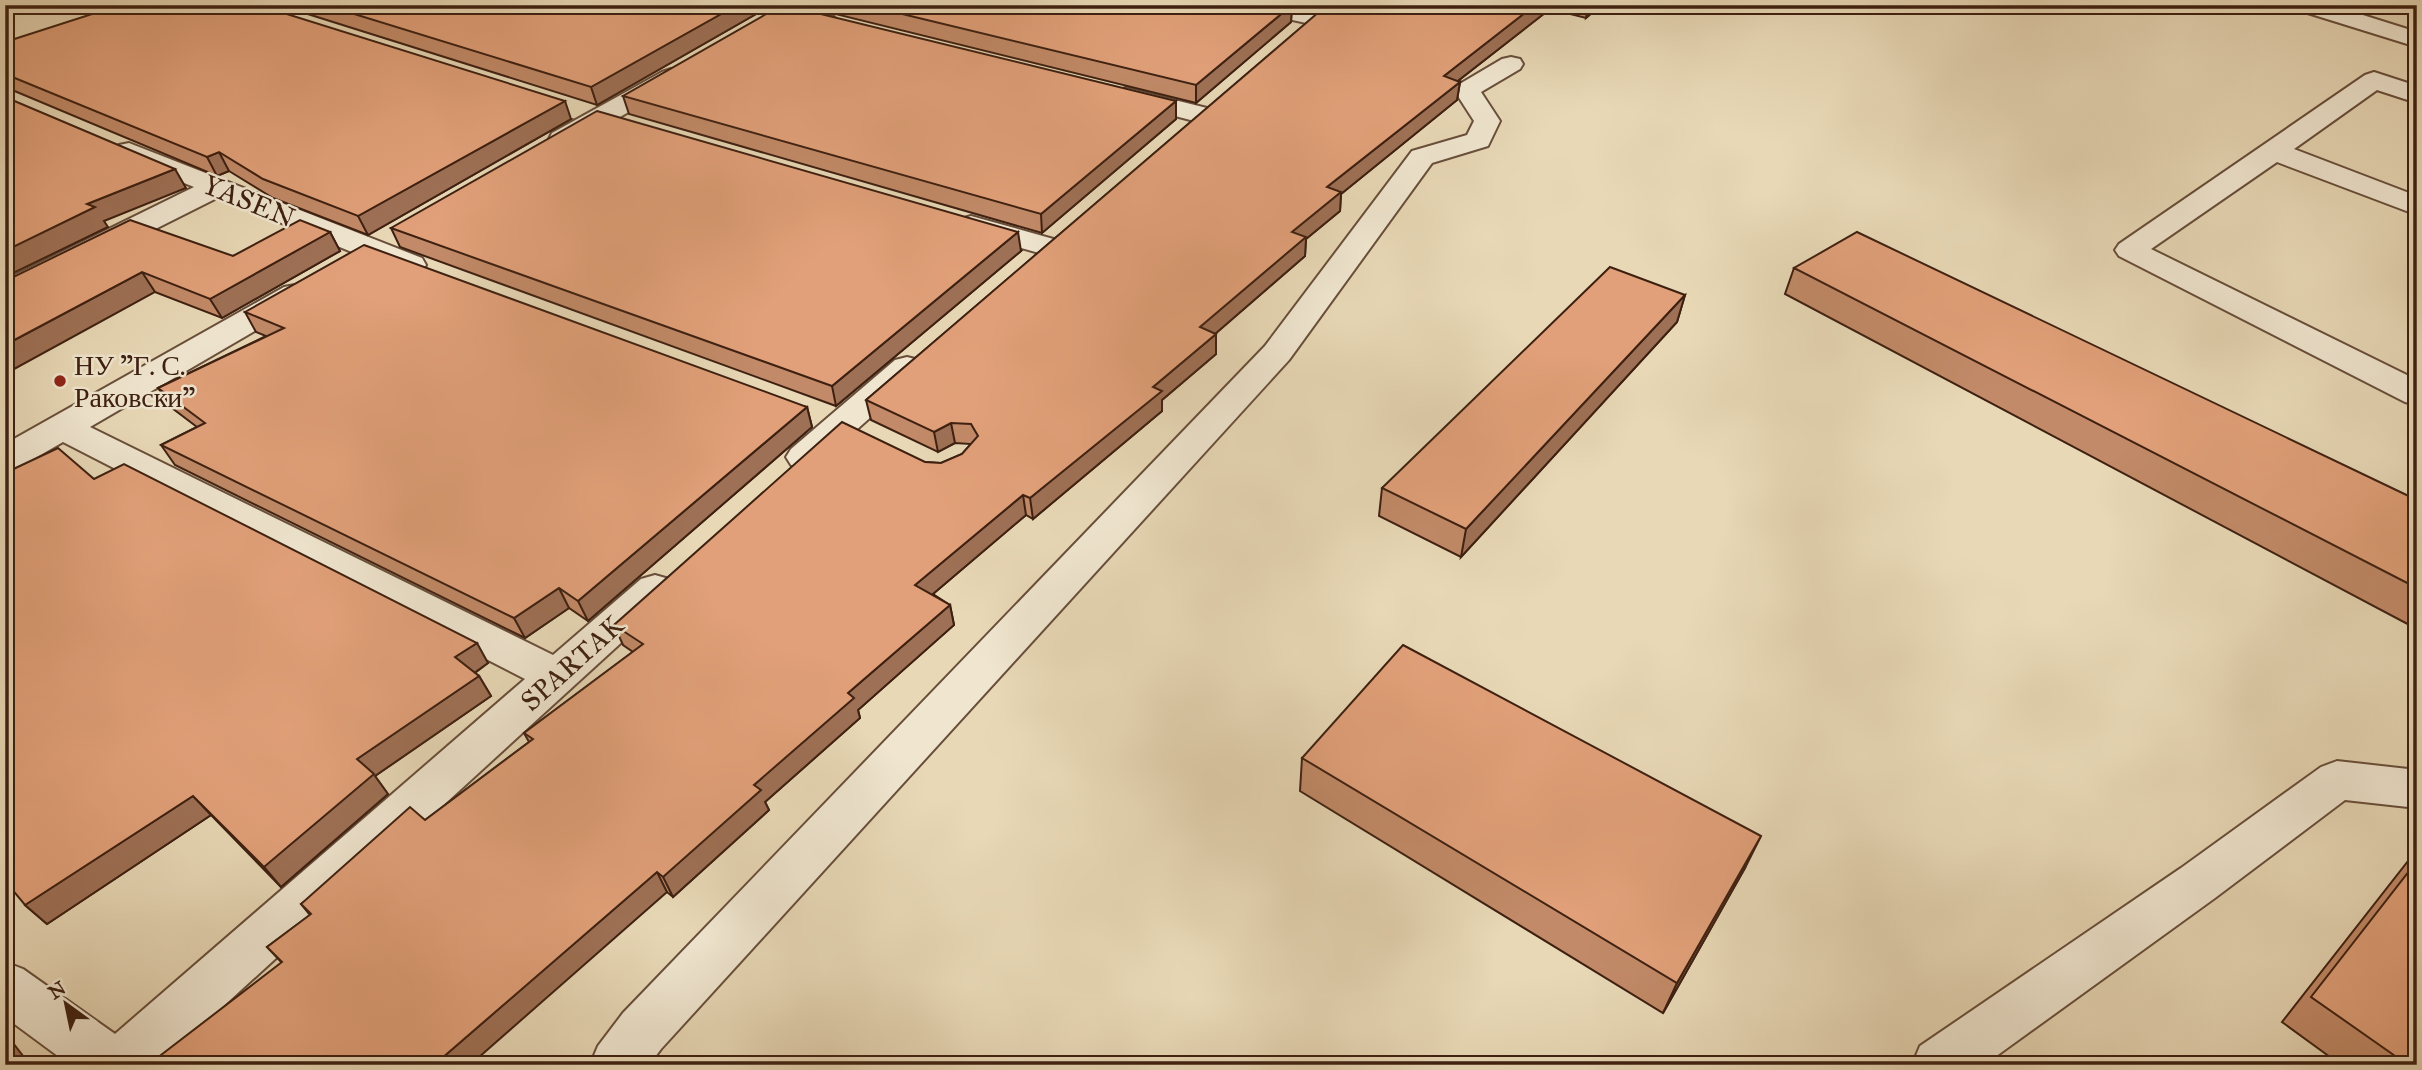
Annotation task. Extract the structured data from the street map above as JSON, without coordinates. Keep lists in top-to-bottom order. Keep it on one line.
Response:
{"streets":{"street":["YASEN","SPARTAK"]},"places":["НУ \"Г. С. Раковски\""],"north":"top left"}
